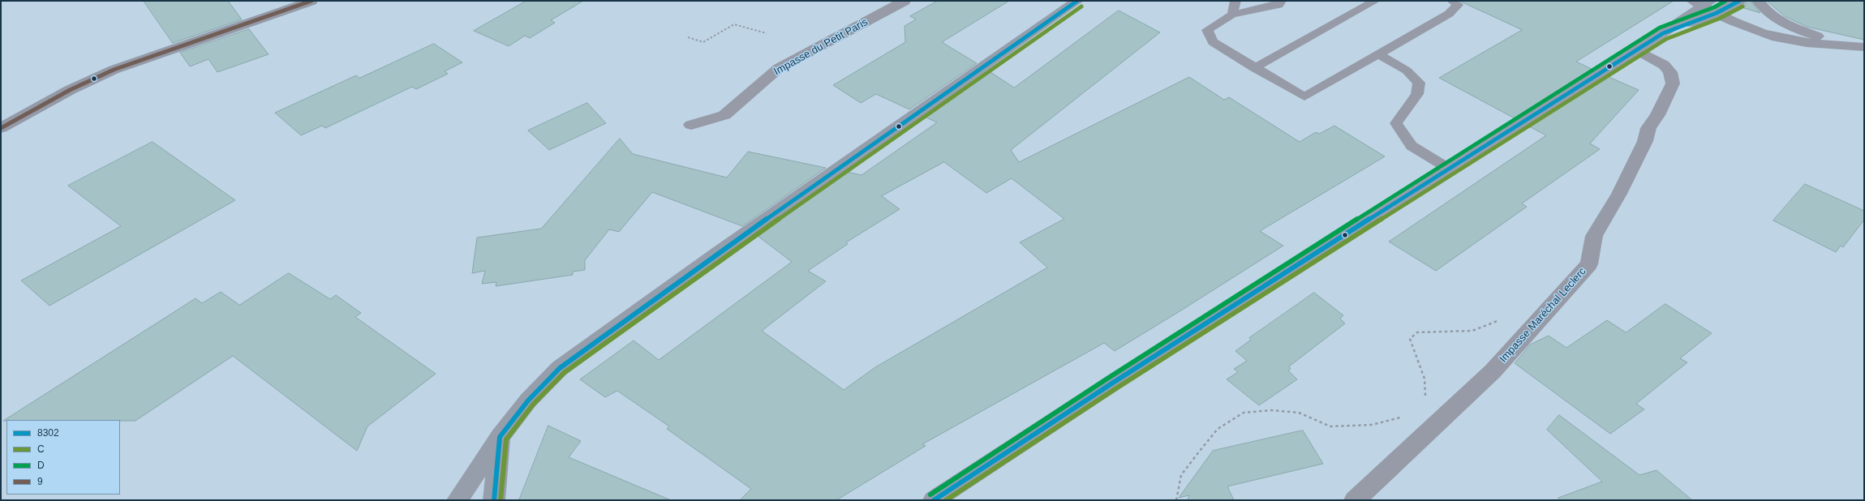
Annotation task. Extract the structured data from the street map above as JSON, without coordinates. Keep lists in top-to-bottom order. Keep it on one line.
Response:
{"streets":{"street":["Impasse du Petit Paris","Impasse Maréchal Leclerc"]},"lines":["transit line 8302","transit line D","transit line 9","transit line C"],"legend":["8302","C","D","9"]}
